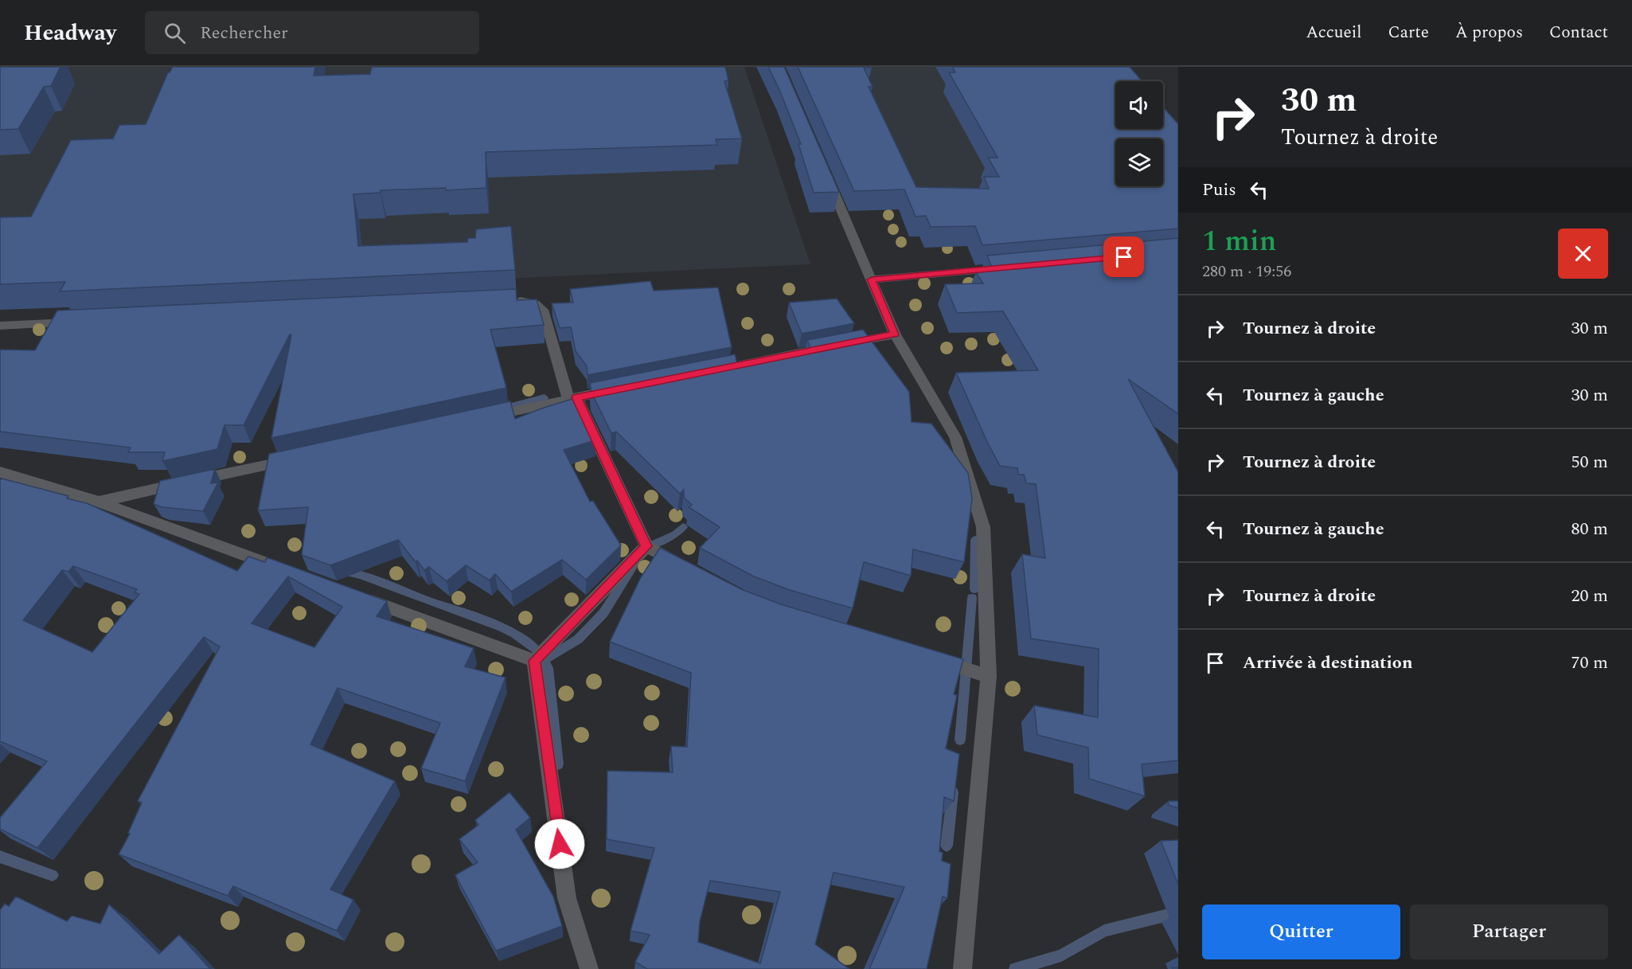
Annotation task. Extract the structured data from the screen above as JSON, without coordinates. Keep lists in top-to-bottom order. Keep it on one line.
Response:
{"page":{"header":"Headway","search":"Rechercher","nav":["Accueil","Carte","À propos","Contact"],"turn":["30 m","Tournez à droite"],"then":"Puis","heading":["1 min","280 m · 19:56"],"list":[{"name":"Tournez à droite","value":"30 m"},{"name":"Tournez à gauche","value":"30 m"},{"name":"Tournez à droite","value":"50 m"},{"name":"Tournez à gauche","value":"80 m"},{"name":"Tournez à droite","value":"20 m"},{"name":"Arrivée à destination","value":"70 m"}],"buttons":["Quitter","Partager"]}}
